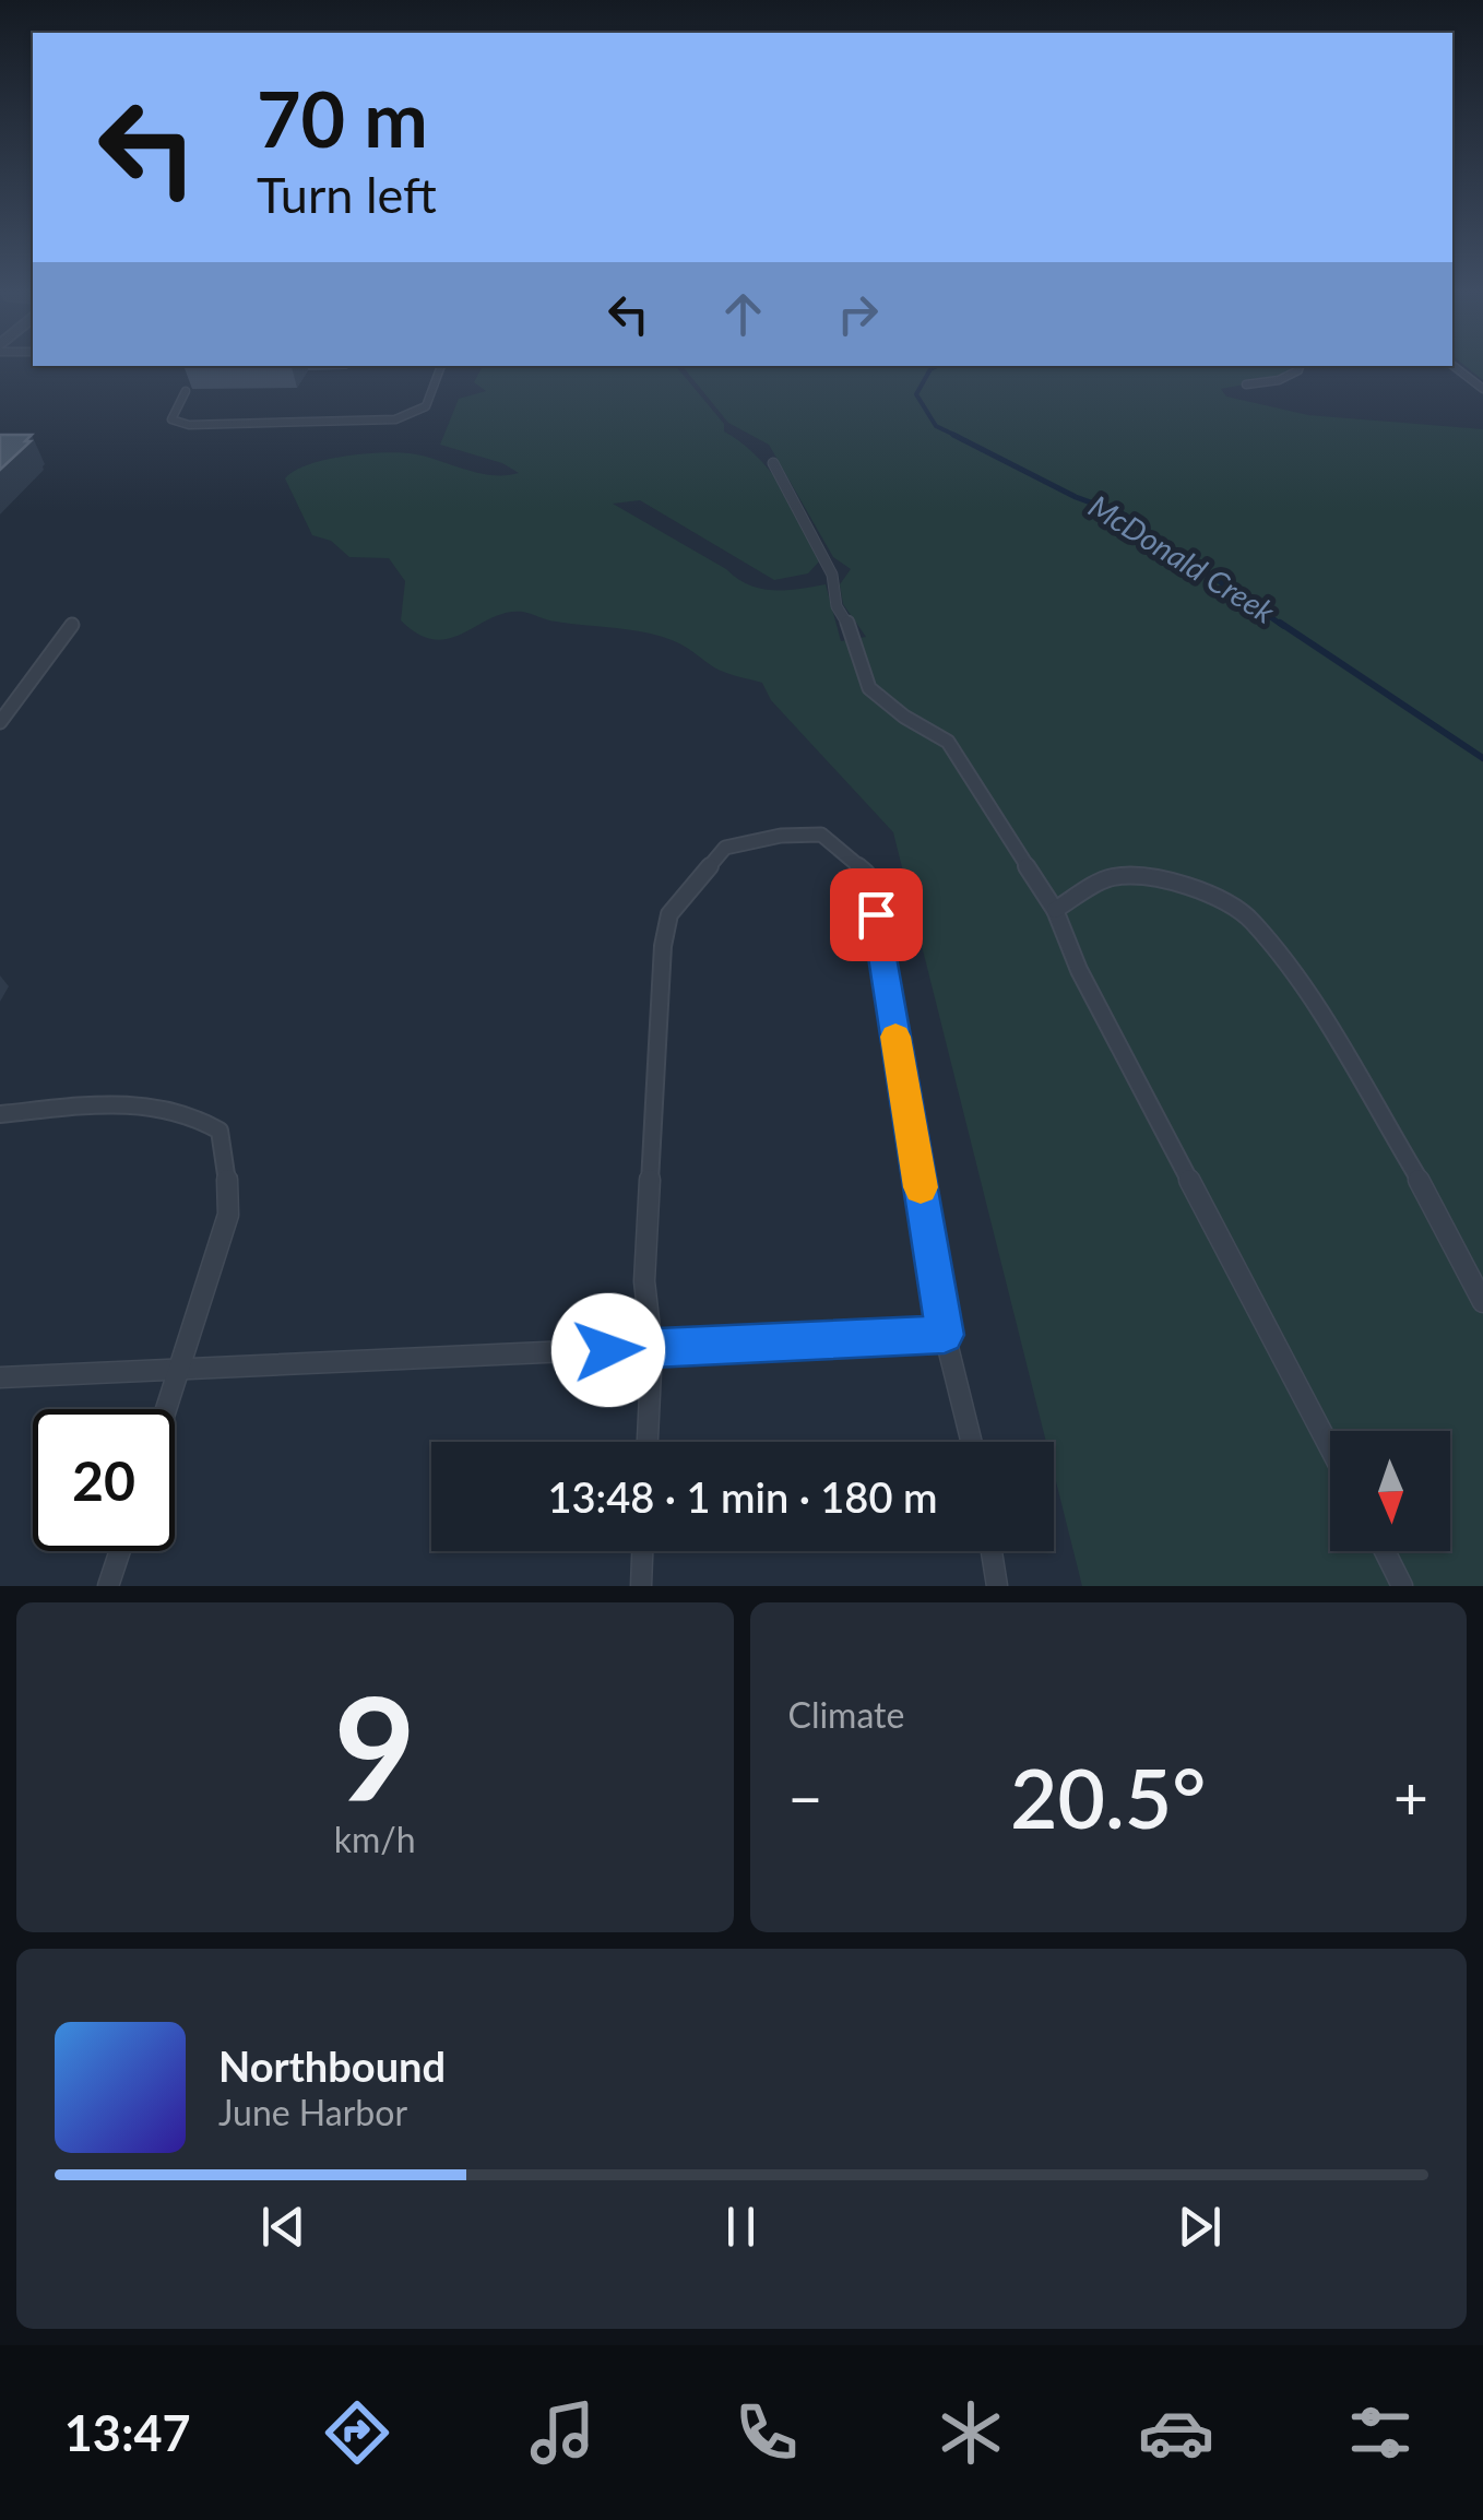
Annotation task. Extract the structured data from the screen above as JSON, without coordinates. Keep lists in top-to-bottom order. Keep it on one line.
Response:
{"water":["McDonald Creek"],"north":"bottom","page":{"turn":["70 m","Turn left"],"limit":"20","trip":"13:48 · 1 min · 180 m","tile":[["9","km/h"],"Climate"],"heat":["−","20.5°","+"],"song":["Northbound","June Harbor"],"tabs":"13:47"}}
